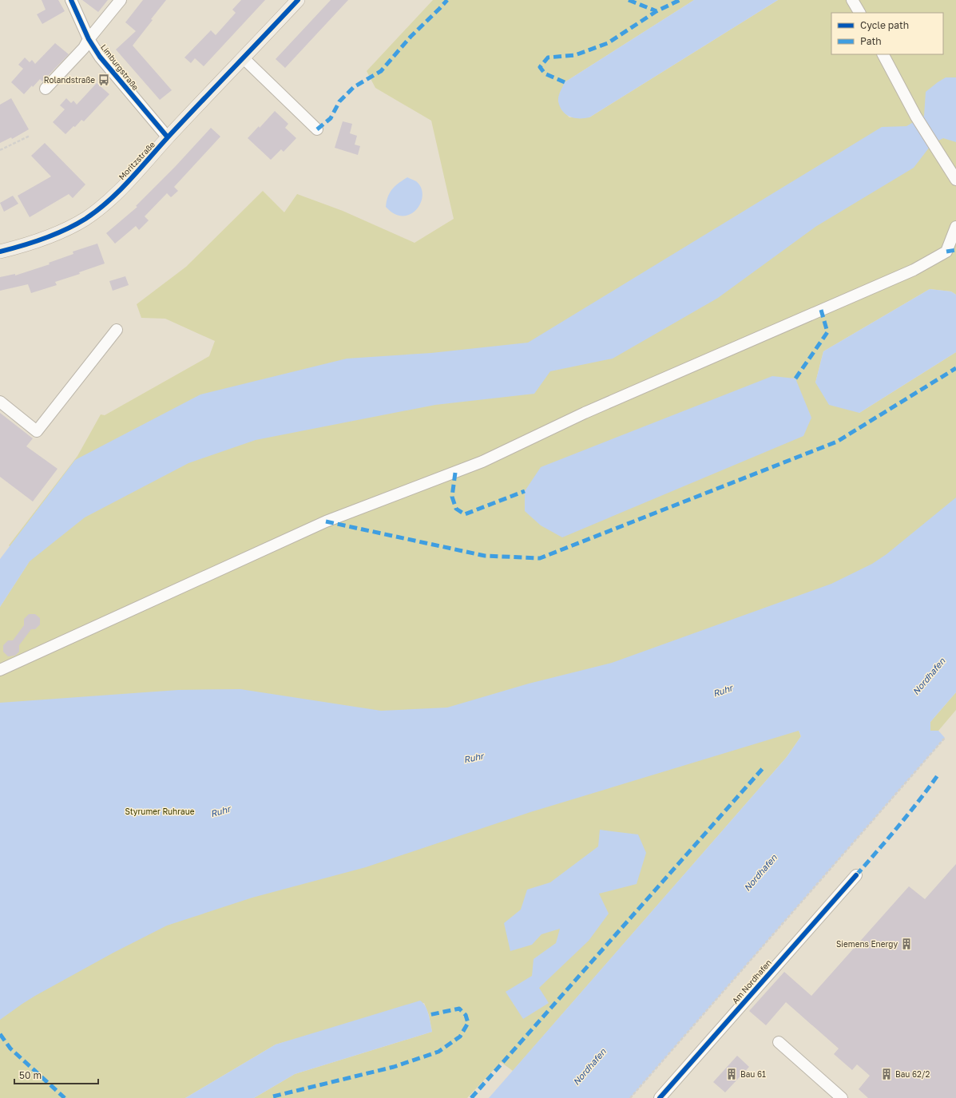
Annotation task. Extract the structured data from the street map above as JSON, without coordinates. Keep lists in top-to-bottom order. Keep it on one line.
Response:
{"streets":{"main road":["Moritzstraße"],"street":["Limburgstraße","Am Nordhafen"]},"crossings":[["Limburgstraße","Moritzstraße"]],"water":["Nordhafen","Ruhr"],"parks":["Styrumer Ruhraue"],"places":{"bus stop":["Rolandstraße"],"building":["Siemens Energy","Bau 61","Bau 62/2"]},"legend":["Cycle path","Path"],"scale_bar":"50 m"}
